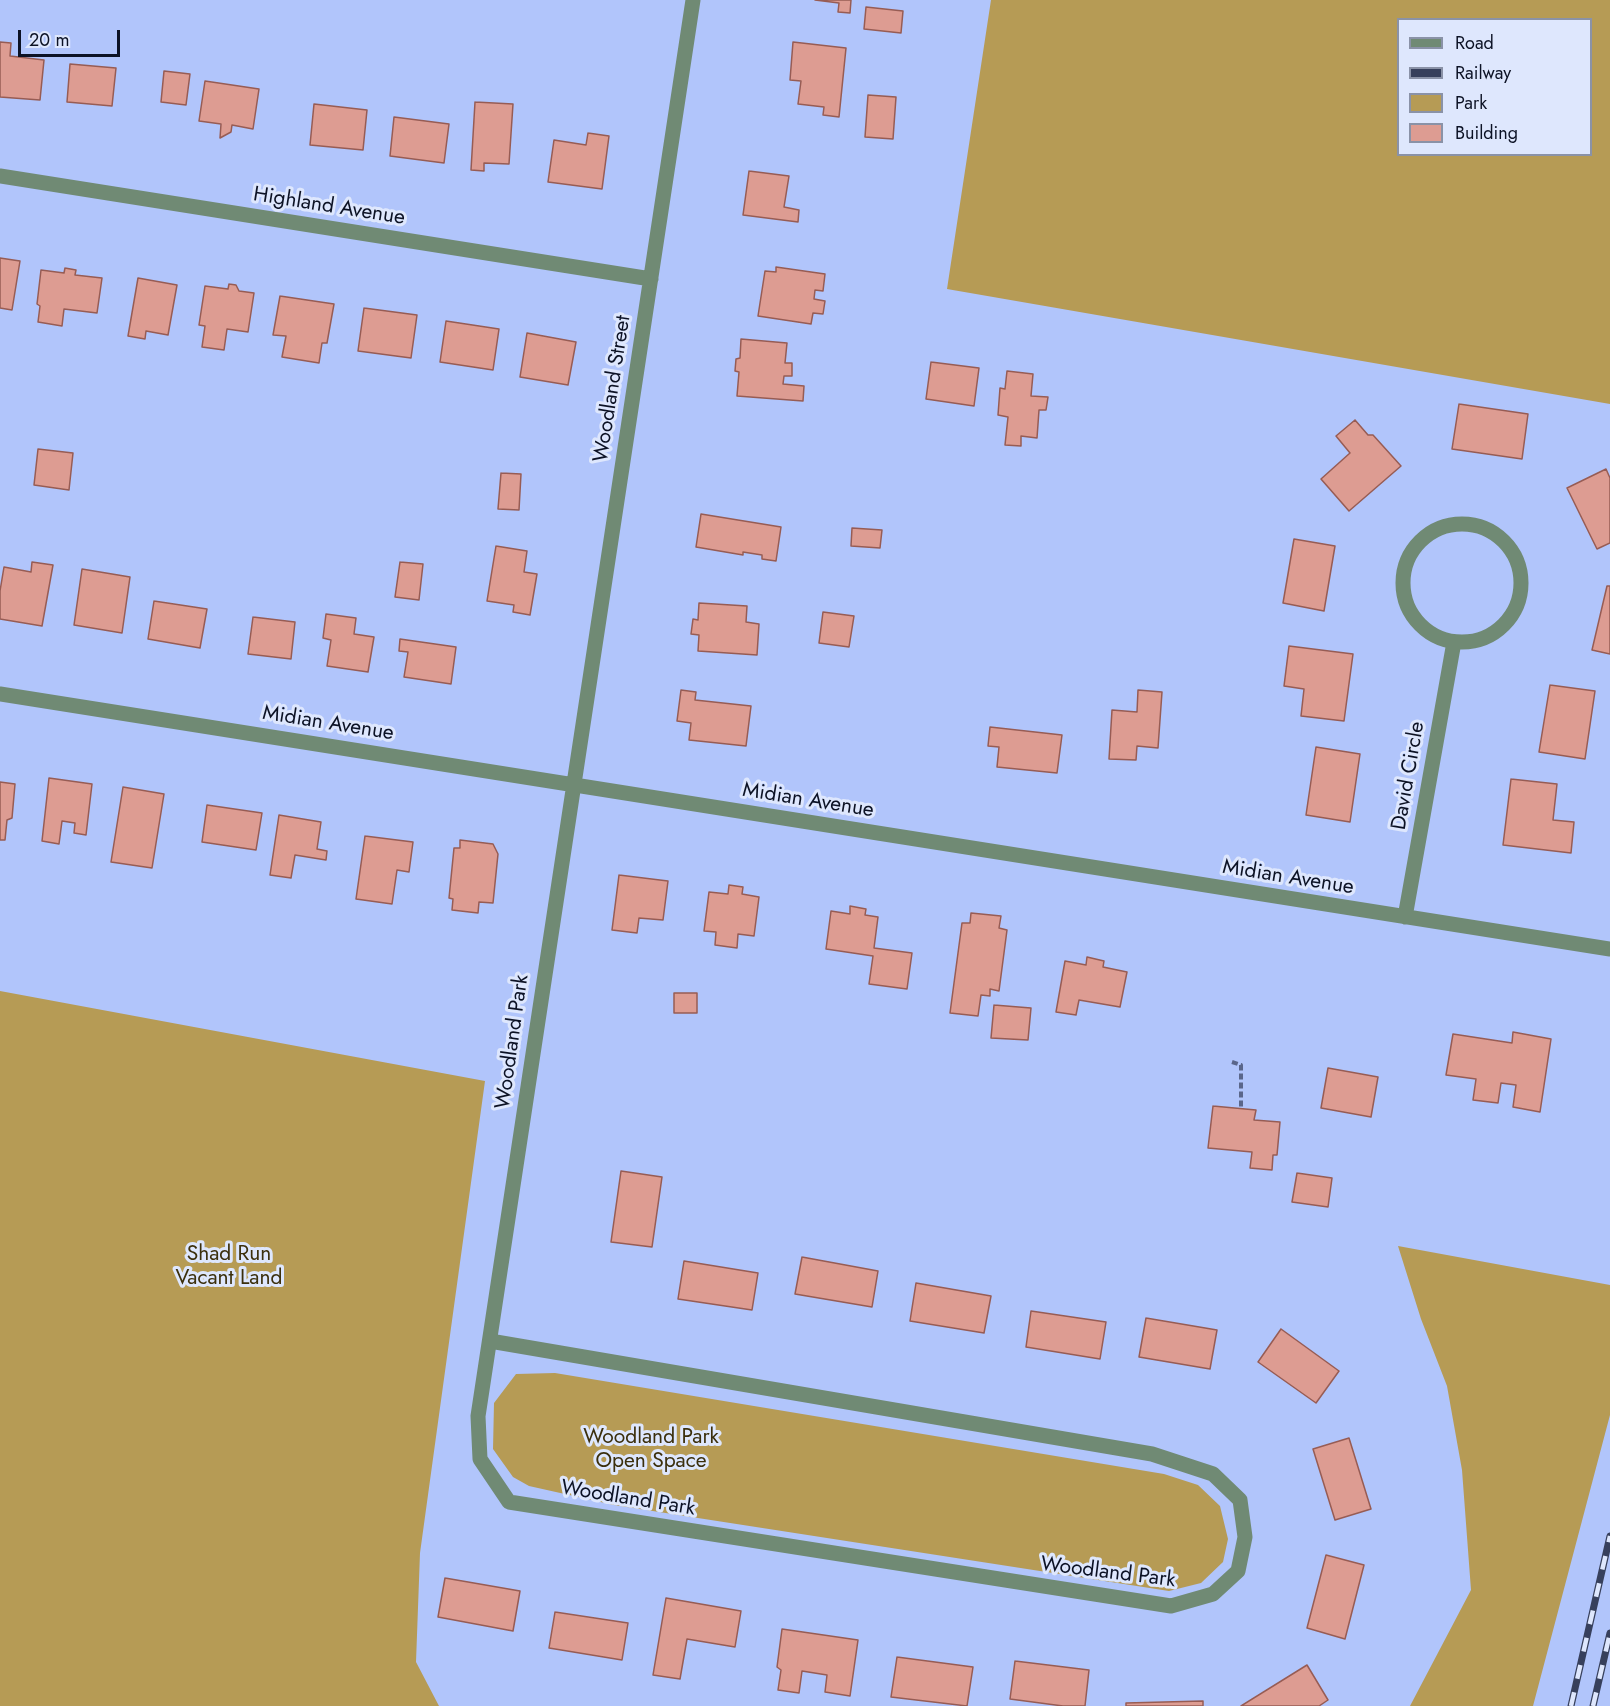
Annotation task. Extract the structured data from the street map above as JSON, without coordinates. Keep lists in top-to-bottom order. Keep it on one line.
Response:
{"streets":{"street":["Highland Avenue","Woodland Street","Midian Avenue","David Circle","Woodland Park"]},"crossings":[["Highland Avenue","Woodland Street"],["Woodland Street","Midian Avenue"],["Woodland Street","Woodland Park"],["Midian Avenue","David Circle"],["Midian Avenue","Woodland Park"]],"parks":["Shad Run Vacant Land","Woodland Park Open Space"],"legend":["Road","Railway","Park","Building"],"scale_bar":"20 m"}
